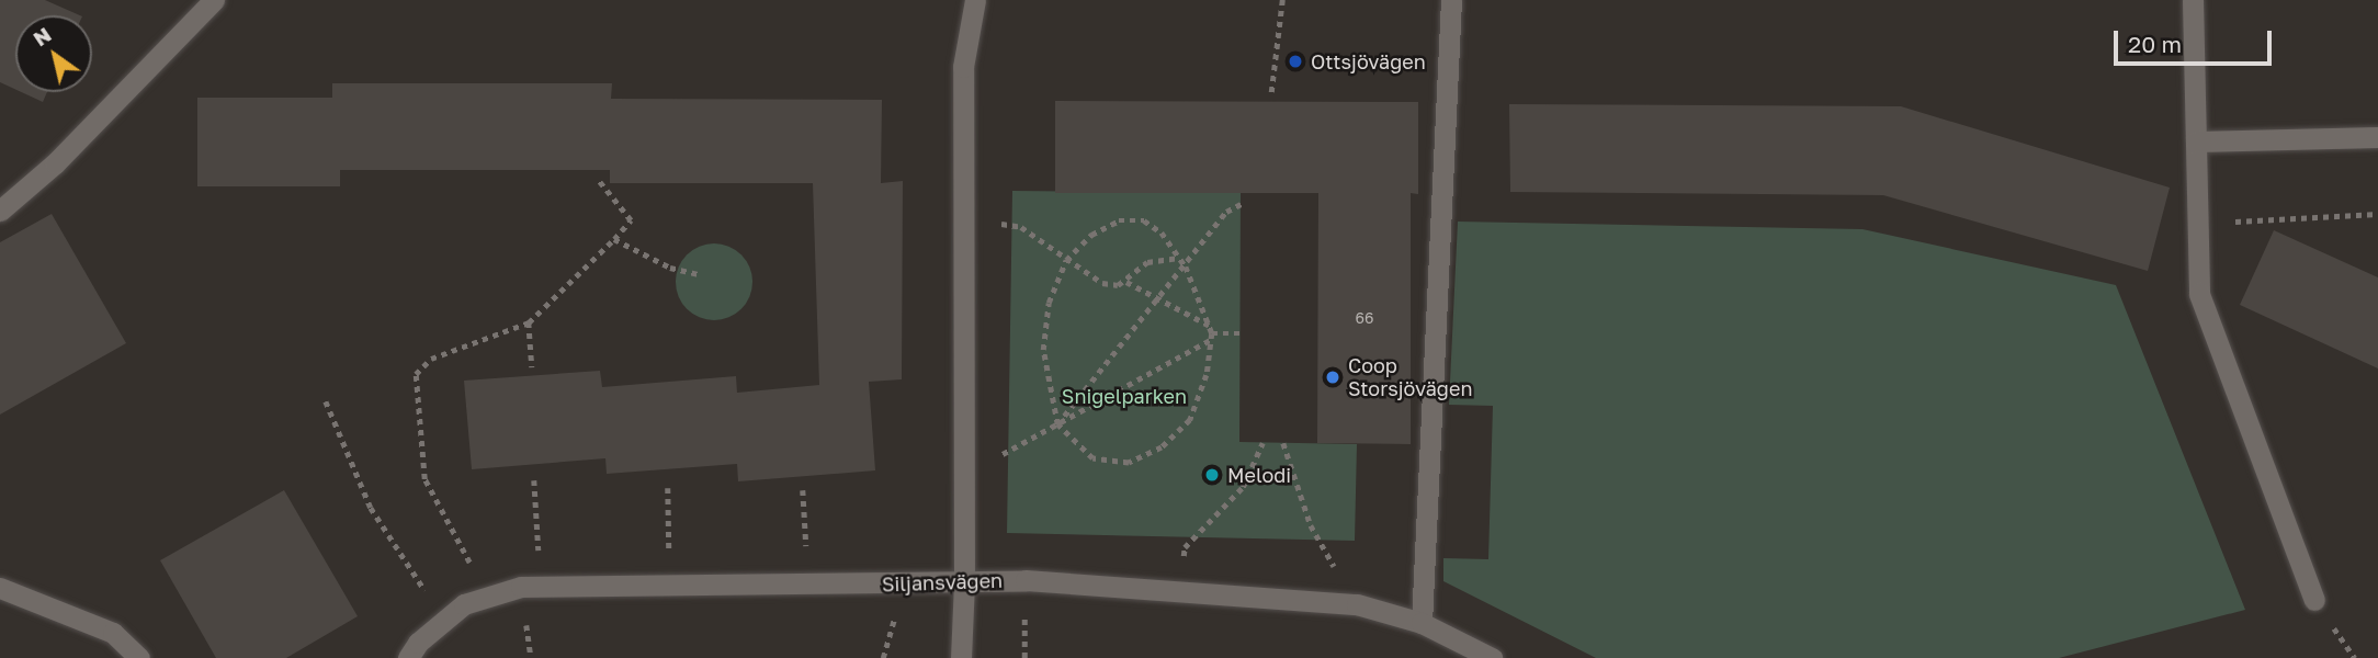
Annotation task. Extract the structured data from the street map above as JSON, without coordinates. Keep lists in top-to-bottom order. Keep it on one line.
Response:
{"streets":{"street":["Siljansvägen"]},"parks":["Snigelparken"],"places":["Ottsjövägen","Coop Storsjövägen","Melodi"],"house_numbers":["66"],"scale_bar":"20 m","north":"top left"}
